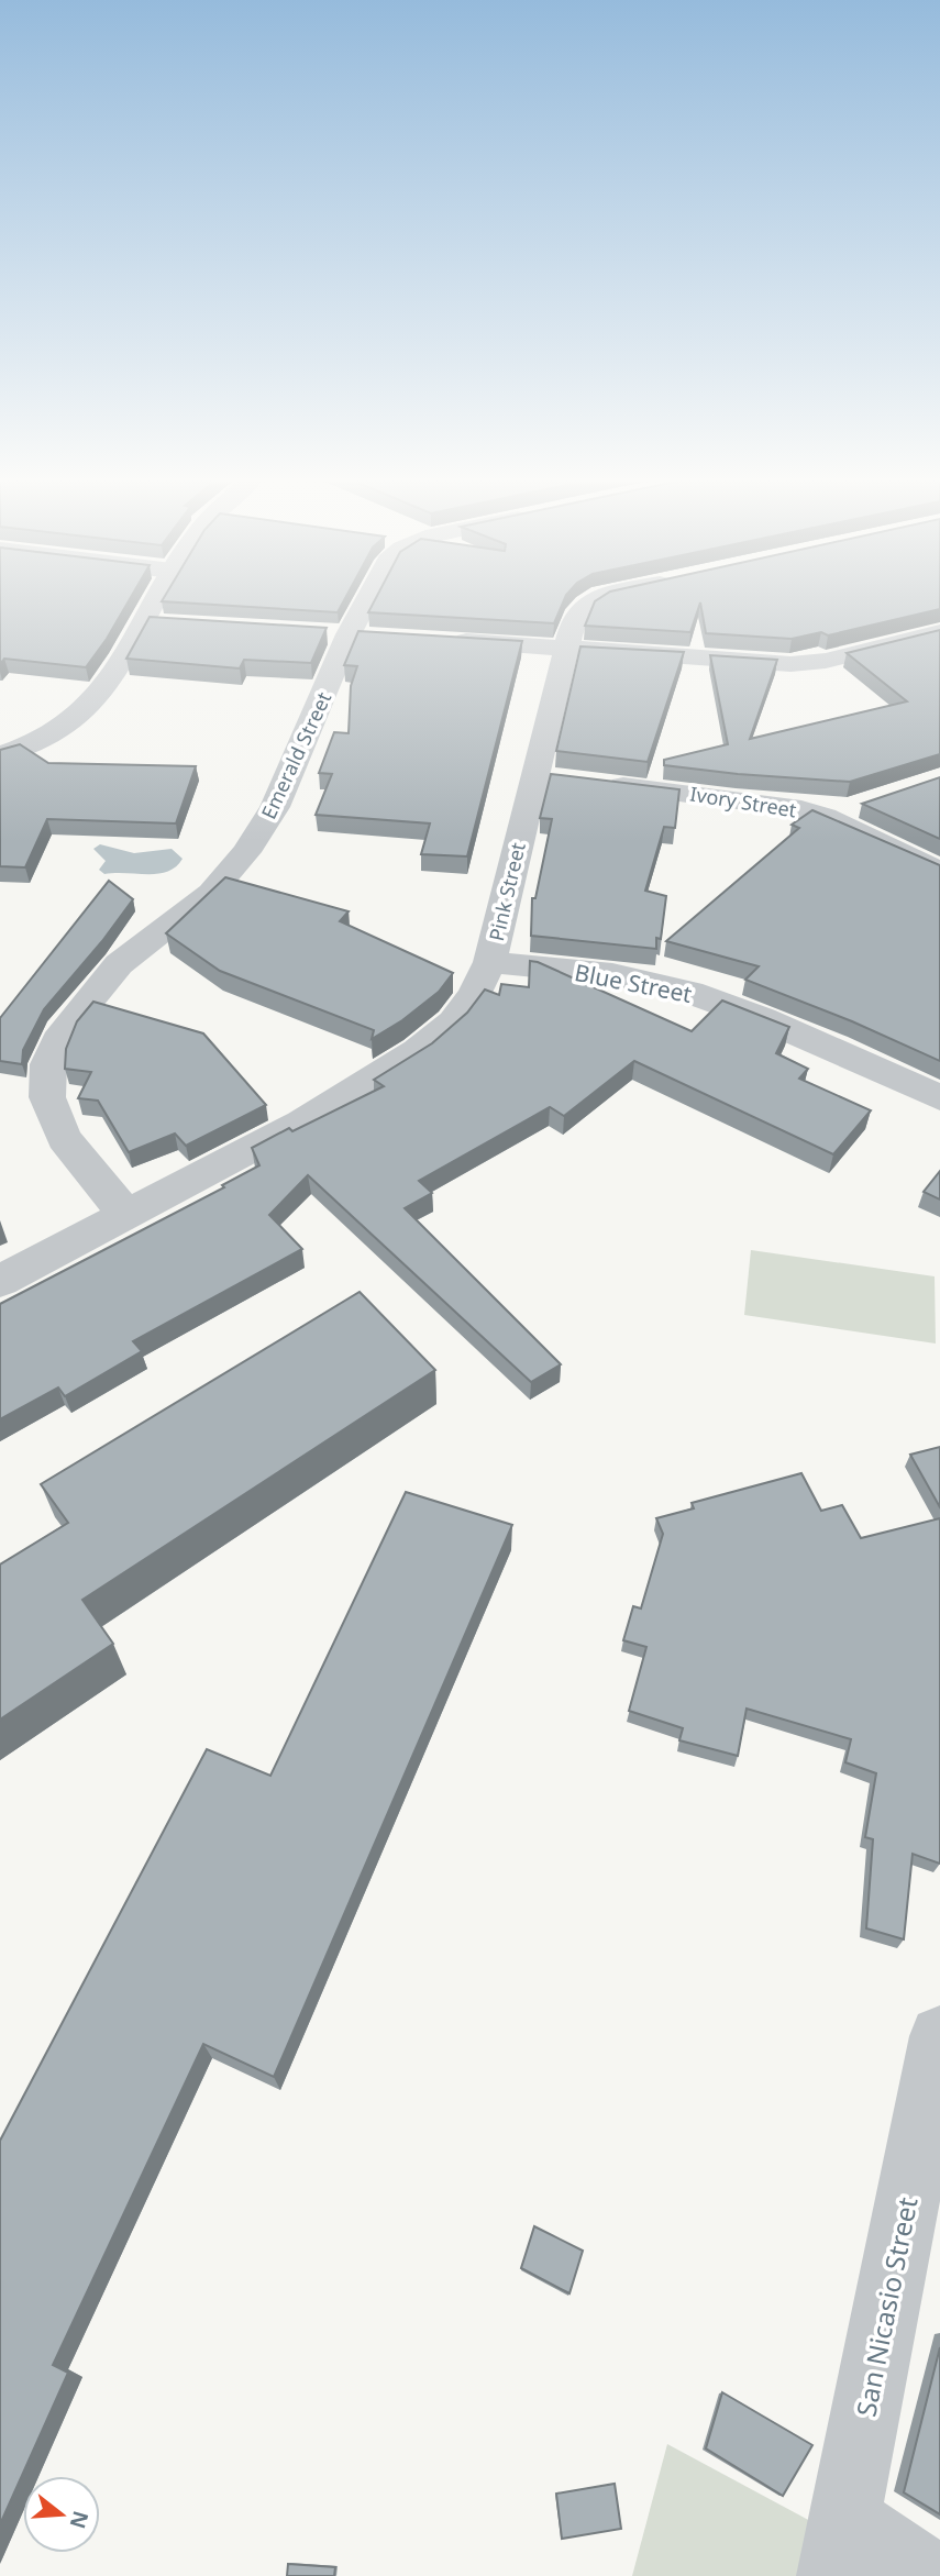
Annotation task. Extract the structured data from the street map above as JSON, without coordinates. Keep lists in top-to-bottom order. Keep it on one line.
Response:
{"streets":{"street":["Emerald Street","Ivory Street","Pink Street","Blue Street","San Nicasio Street"]},"crossings":[["Emerald Street","Pink Street"],["Ivory Street","Pink Street"],["Pink Street","Blue Street"]],"north":"right"}
